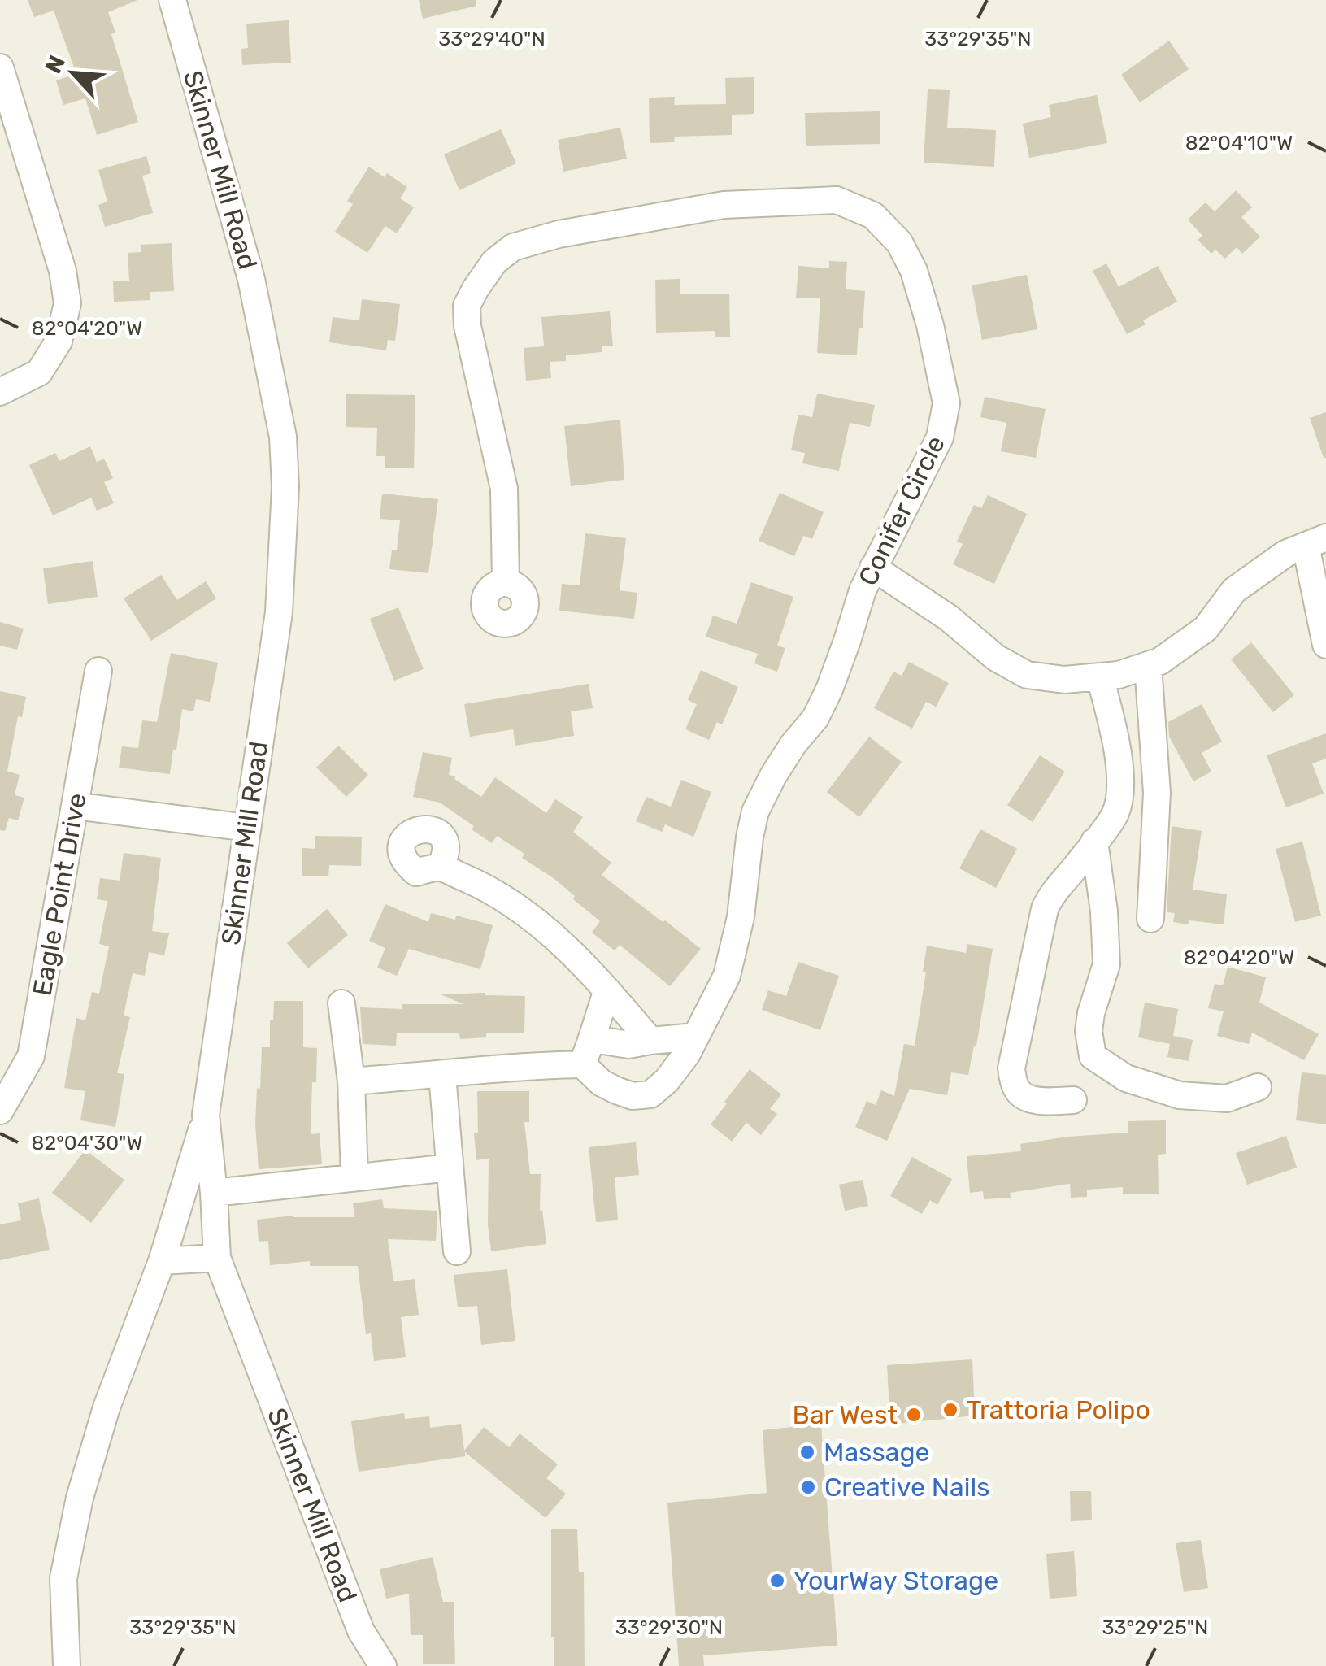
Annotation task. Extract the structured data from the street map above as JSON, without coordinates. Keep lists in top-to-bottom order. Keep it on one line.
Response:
{"streets":{"street":["Skinner Mill Road","Conifer Circle","Eagle Point Drive"]},"places":["Trattoria Polipo","Bar West","Massage","Creative Nails","YourWay Storage"],"north":"top left","coordinates":["33°29'40\"N","33°29'35\"N","82°04'10\"W","82°04'20\"W","82°04'30\"W","33°29'30\"N","33°29'25\"N"]}
